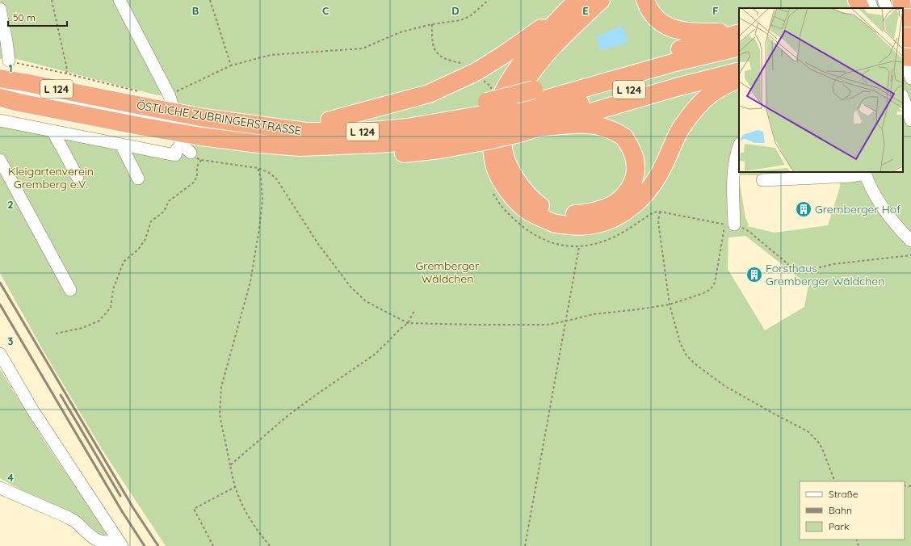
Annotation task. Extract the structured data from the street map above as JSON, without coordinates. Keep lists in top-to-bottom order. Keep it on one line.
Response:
{"streets":{"highway":["L 124","ÖSTLICHE ZUBRINGERSTRASSE"]},"parks":["Kleigartenverein Gremberg e.V.","Gremberger Wäldchen"],"places":{"building":["Gremberger Hof","Forsthaus Gremberger Wäldchen"]},"legend":["Straße","Bahn","Park"],"scale_bar":"50 m","grid":{"columns":["B","C","D","E","F"],"rows":["1","2","3","4"]}}
